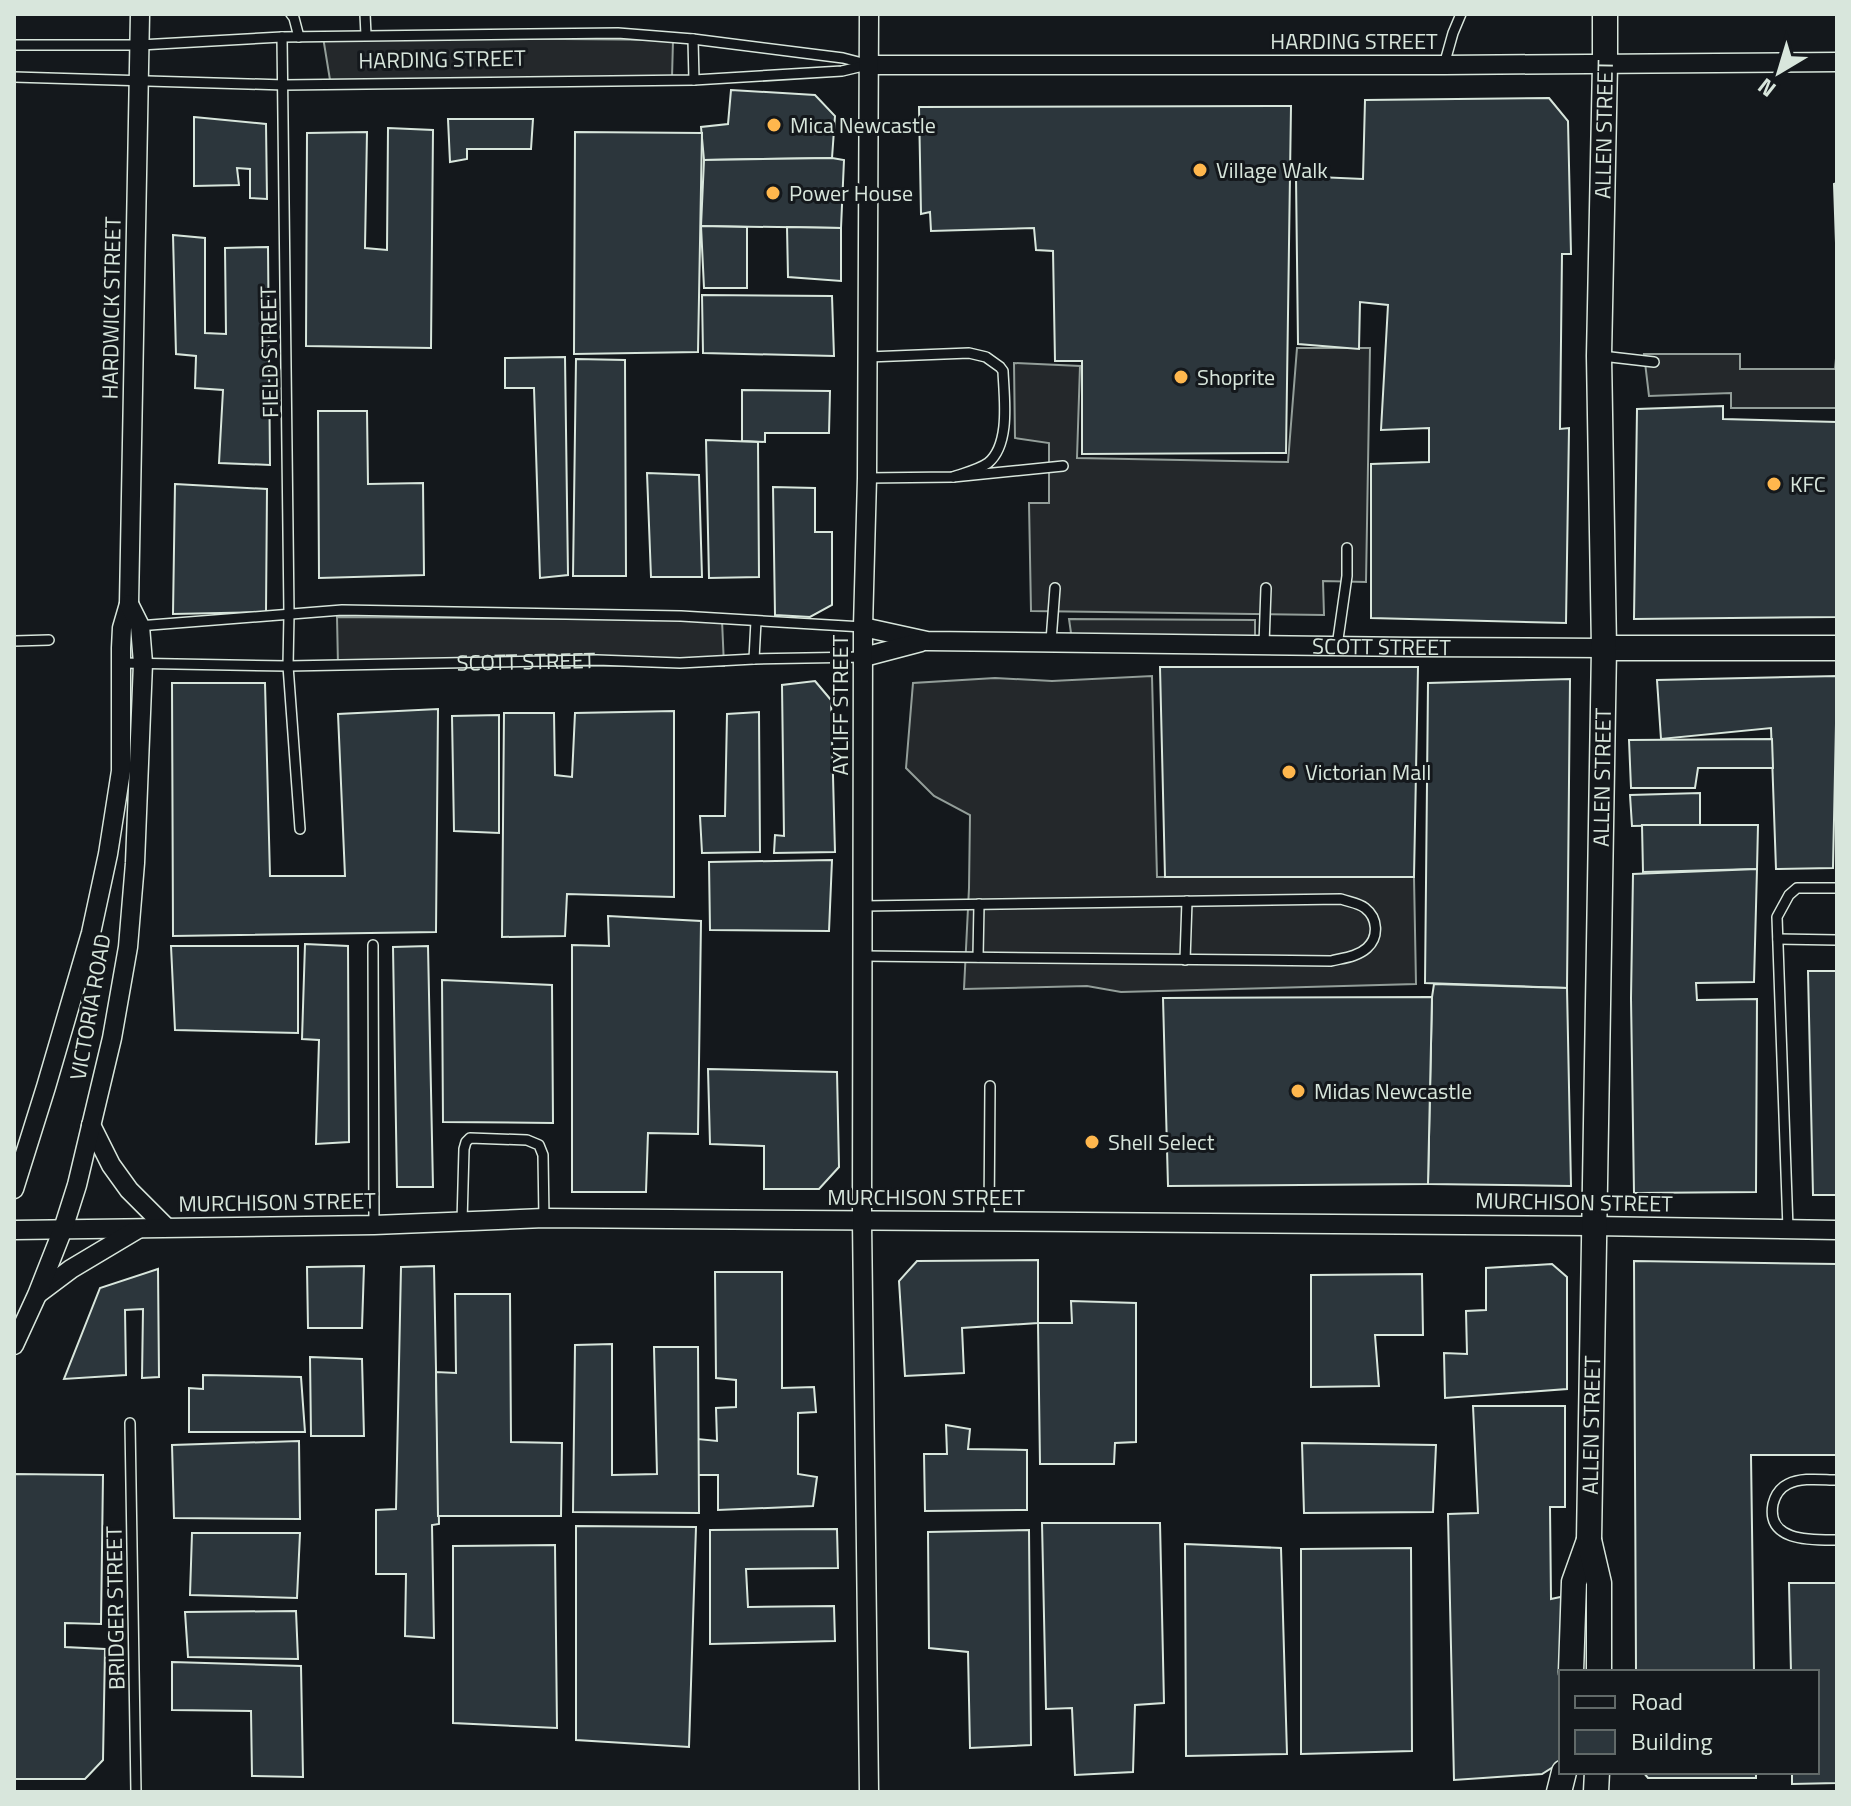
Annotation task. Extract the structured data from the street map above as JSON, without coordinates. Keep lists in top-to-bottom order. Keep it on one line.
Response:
{"streets":{"street":["HARDING STREET","ALLEN STREET","HARDWICK STREET","SCOTT STREET","AYLIFF STREET","VICTORIA ROAD","MURCHISON STREET"],"lane":["FIELD STREET","BRIDGER STREET"]},"crossings":[["HARDING STREET","ALLEN STREET"],["HARDING STREET","HARDWICK STREET"],["HARDING STREET","FIELD STREET"],["HARDING STREET","AYLIFF STREET"],["ALLEN STREET","SCOTT STREET"],["ALLEN STREET","MURCHISON STREET"],["HARDWICK STREET","SCOTT STREET"],["HARDWICK STREET","VICTORIA ROAD"],["FIELD STREET","SCOTT STREET"],["SCOTT STREET","AYLIFF STREET"],["SCOTT STREET","VICTORIA ROAD"],["AYLIFF STREET","MURCHISON STREET"],["VICTORIA ROAD","MURCHISON STREET"]],"places":["Mica Newcastle","Village Walk","Power House","Shoprite","KFC","Victorian Mall","Midas Newcastle","Shell Select"],"legend":["Road","Building"],"north":"bottom left"}
